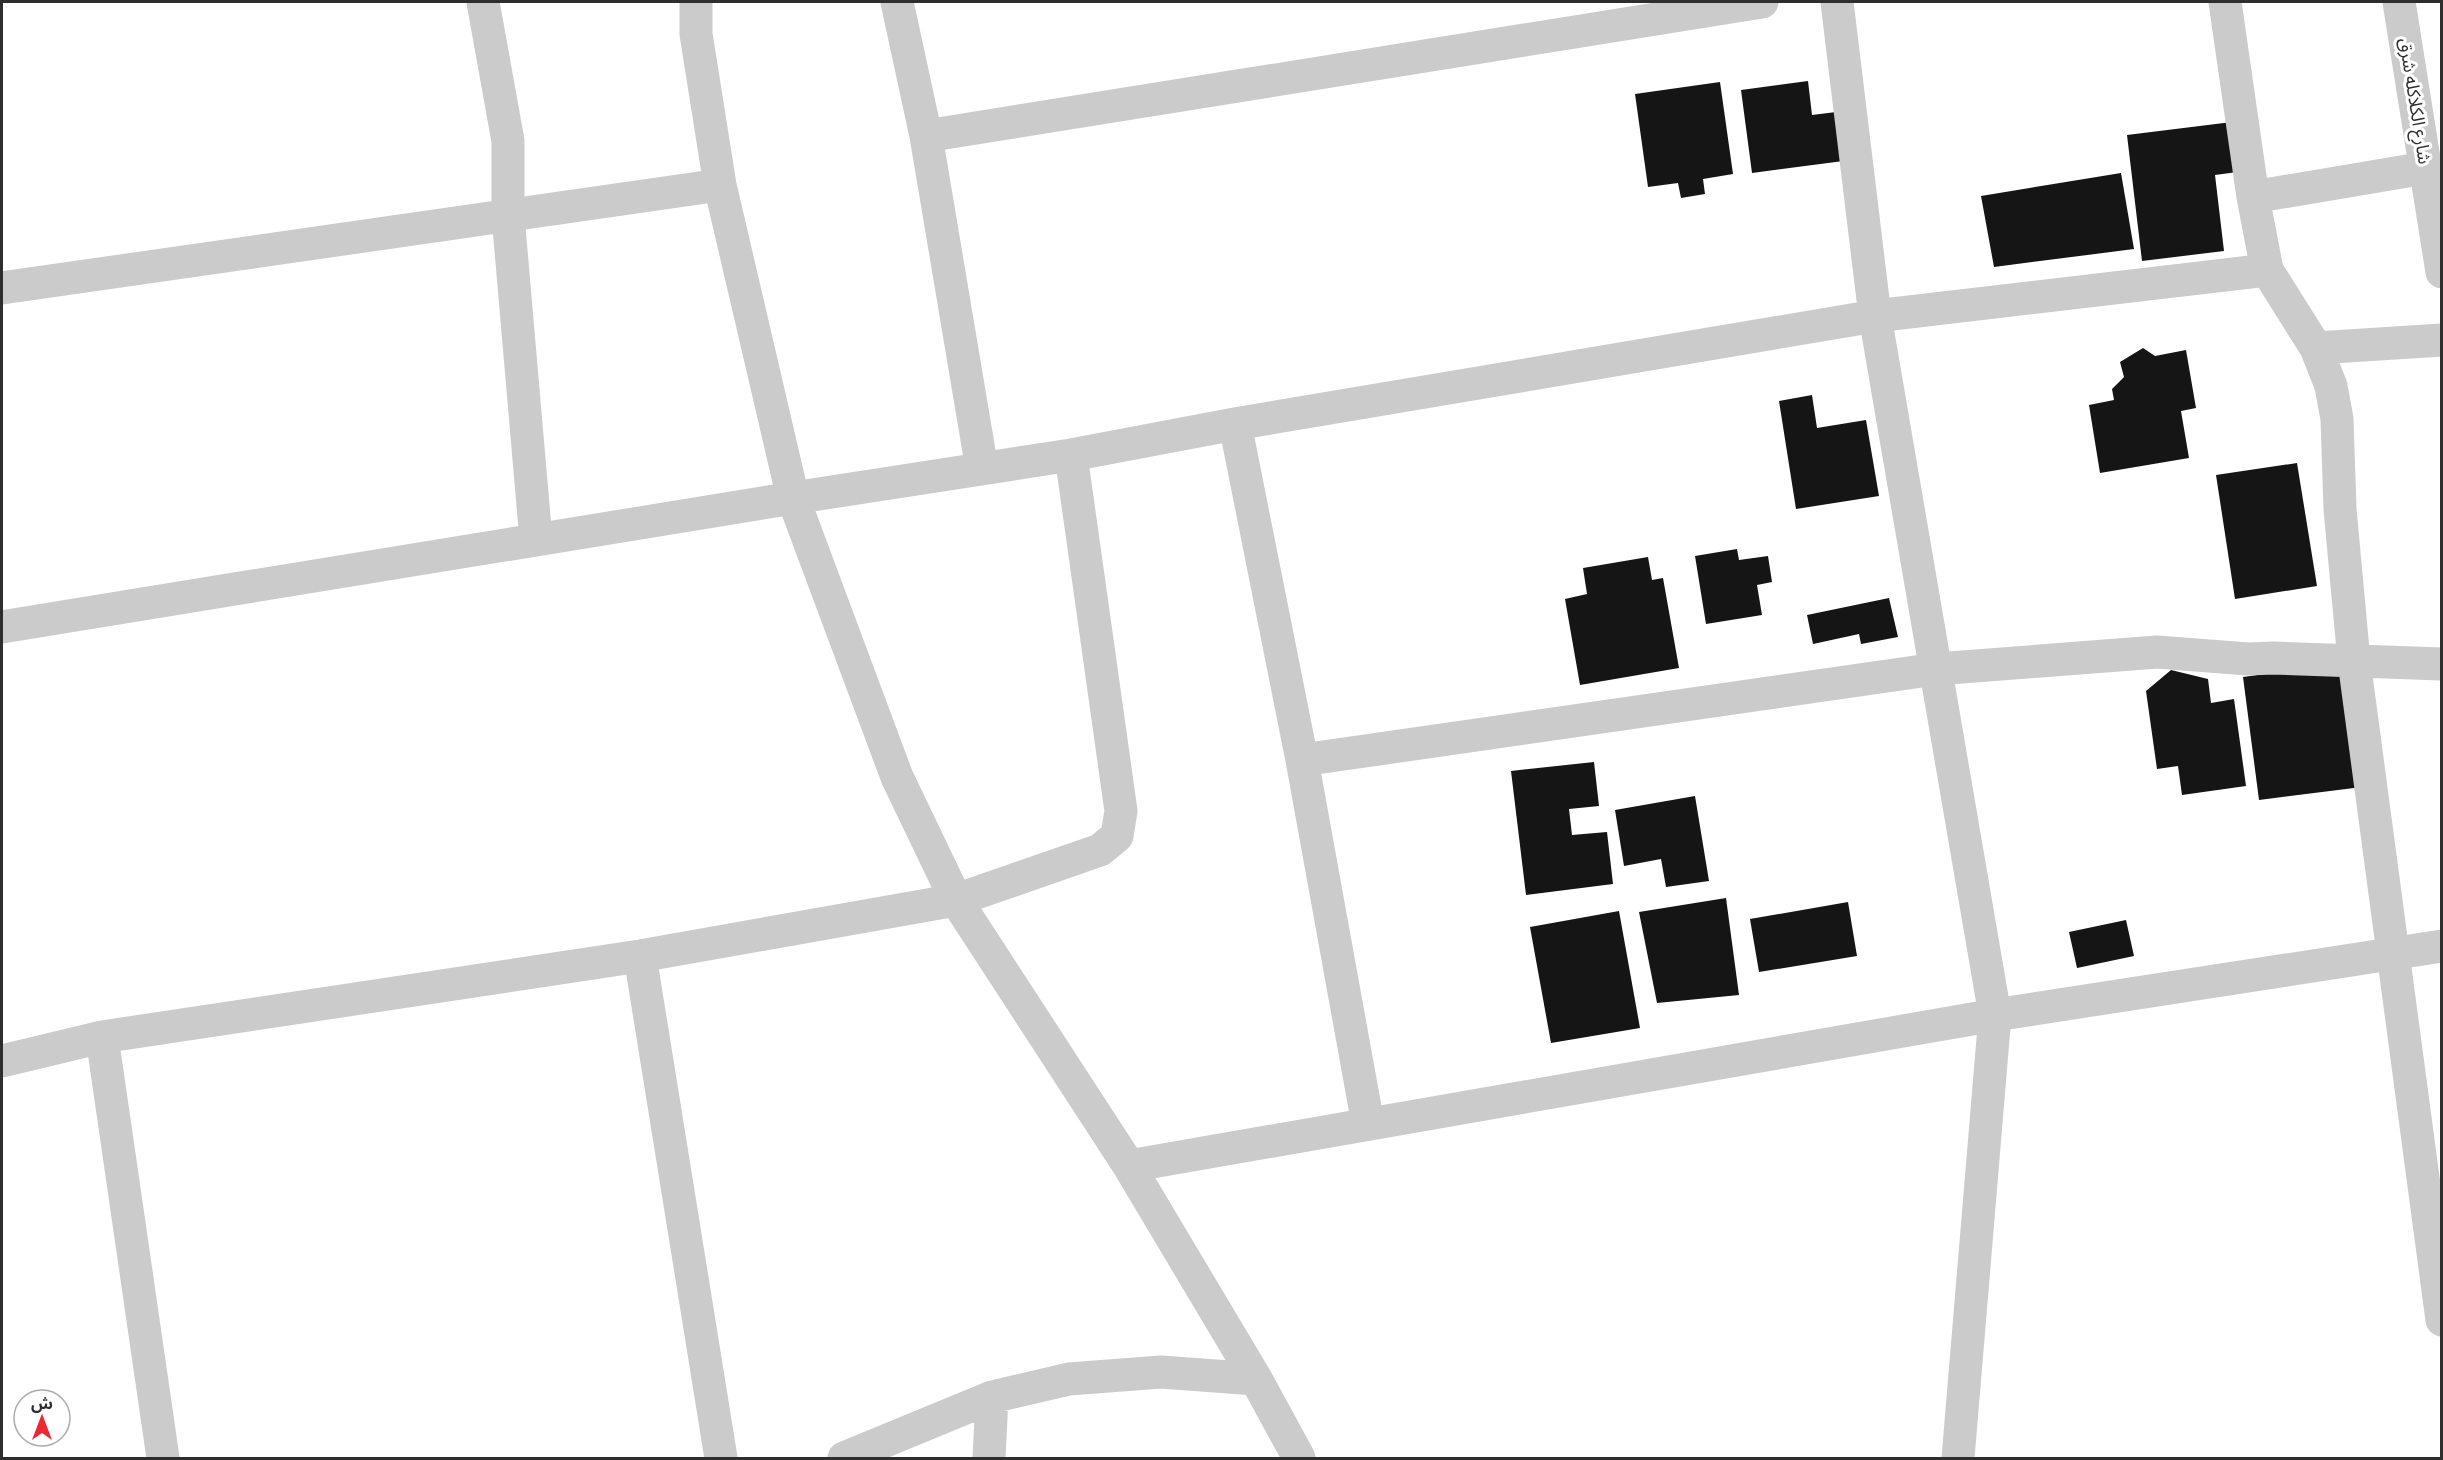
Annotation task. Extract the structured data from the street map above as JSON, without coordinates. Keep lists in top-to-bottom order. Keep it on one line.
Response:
{"streets":{"street":["شارع الكلاكله شرق"]},"north":"top"}
